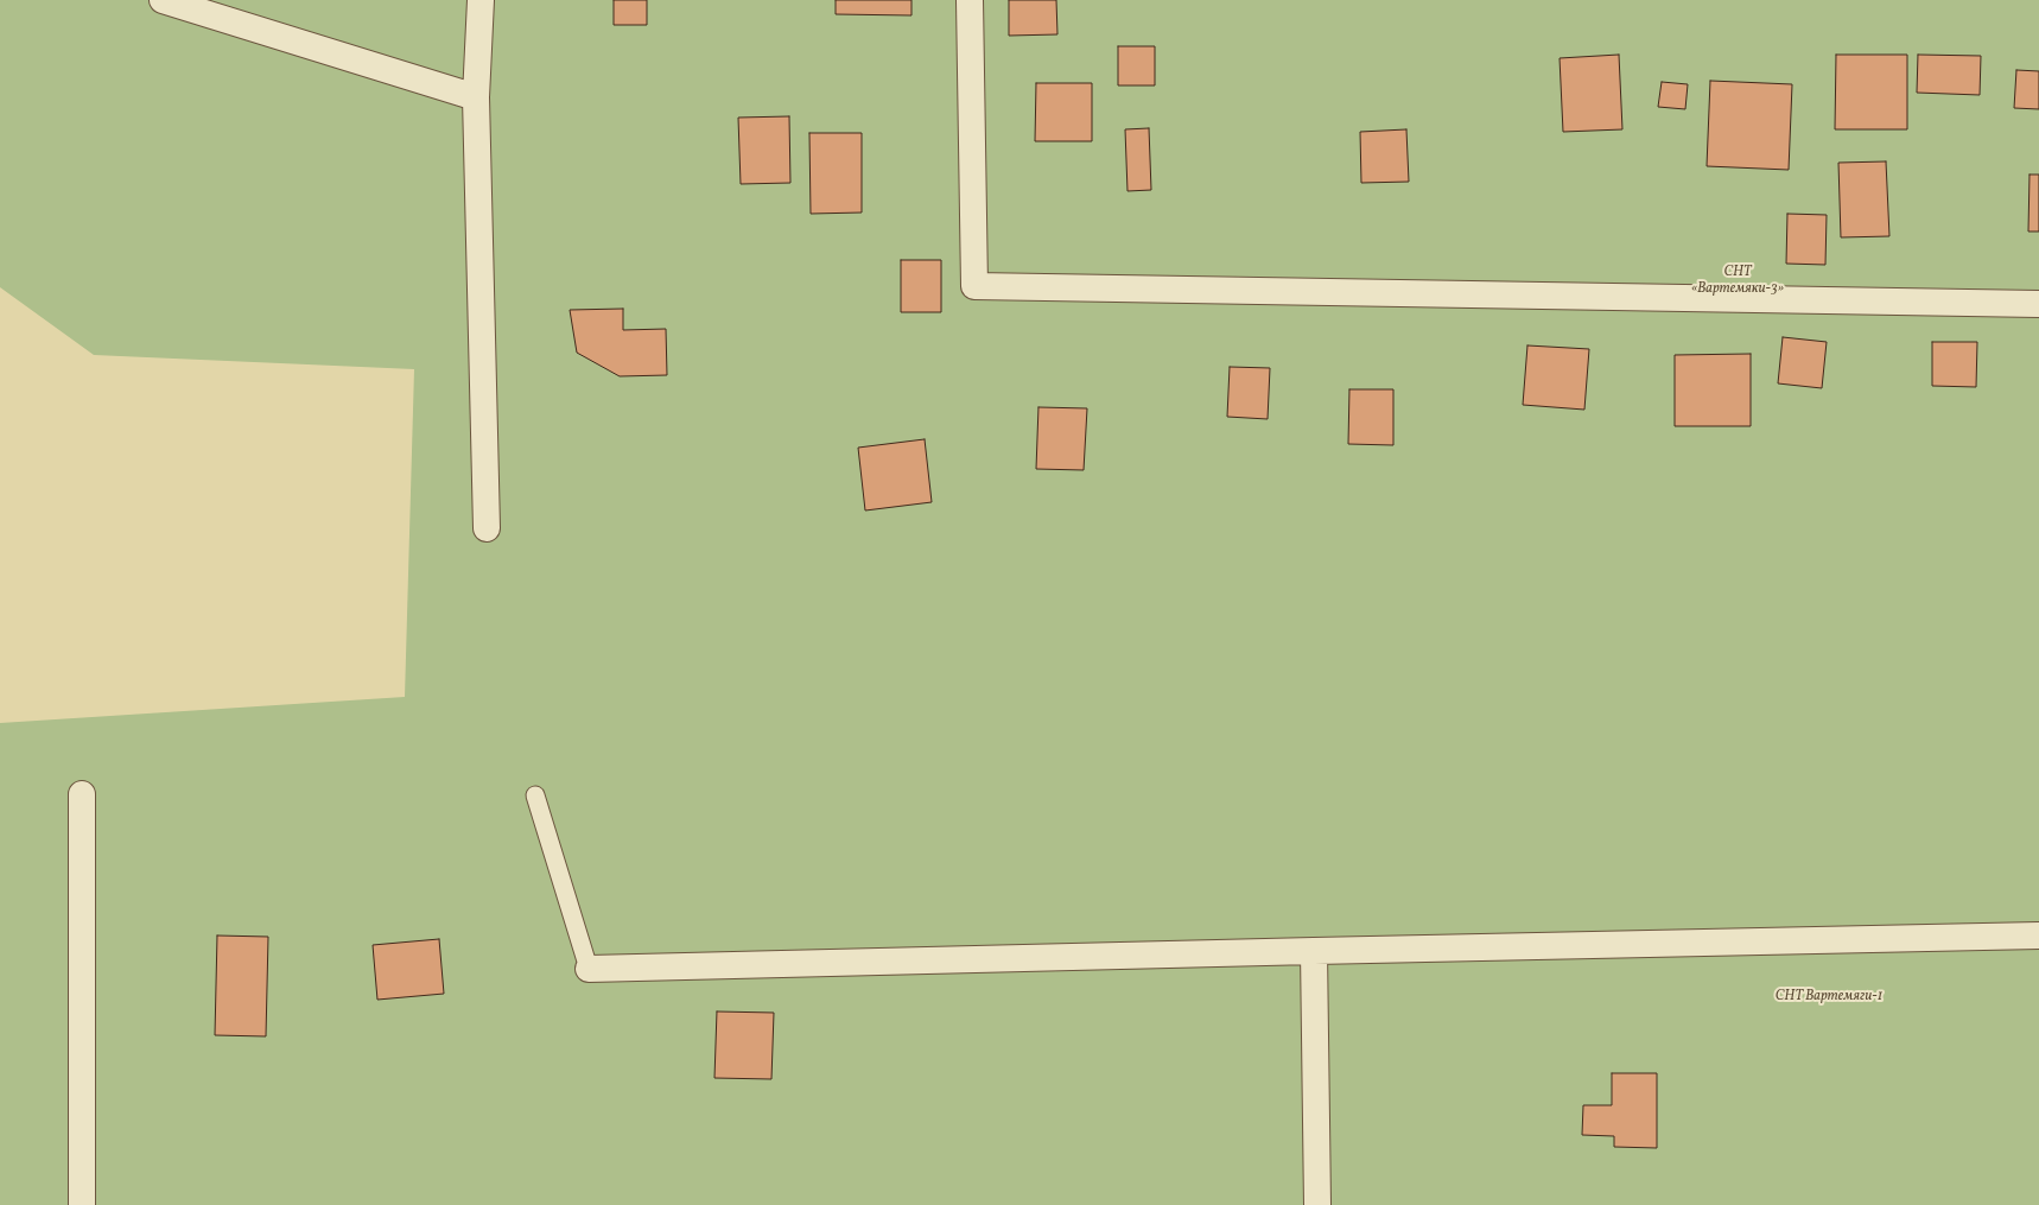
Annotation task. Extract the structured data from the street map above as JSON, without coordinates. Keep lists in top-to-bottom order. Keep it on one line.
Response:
{"parks":["СНТ «Вартемяки-3»","СНТ Вартемяги-1"]}
